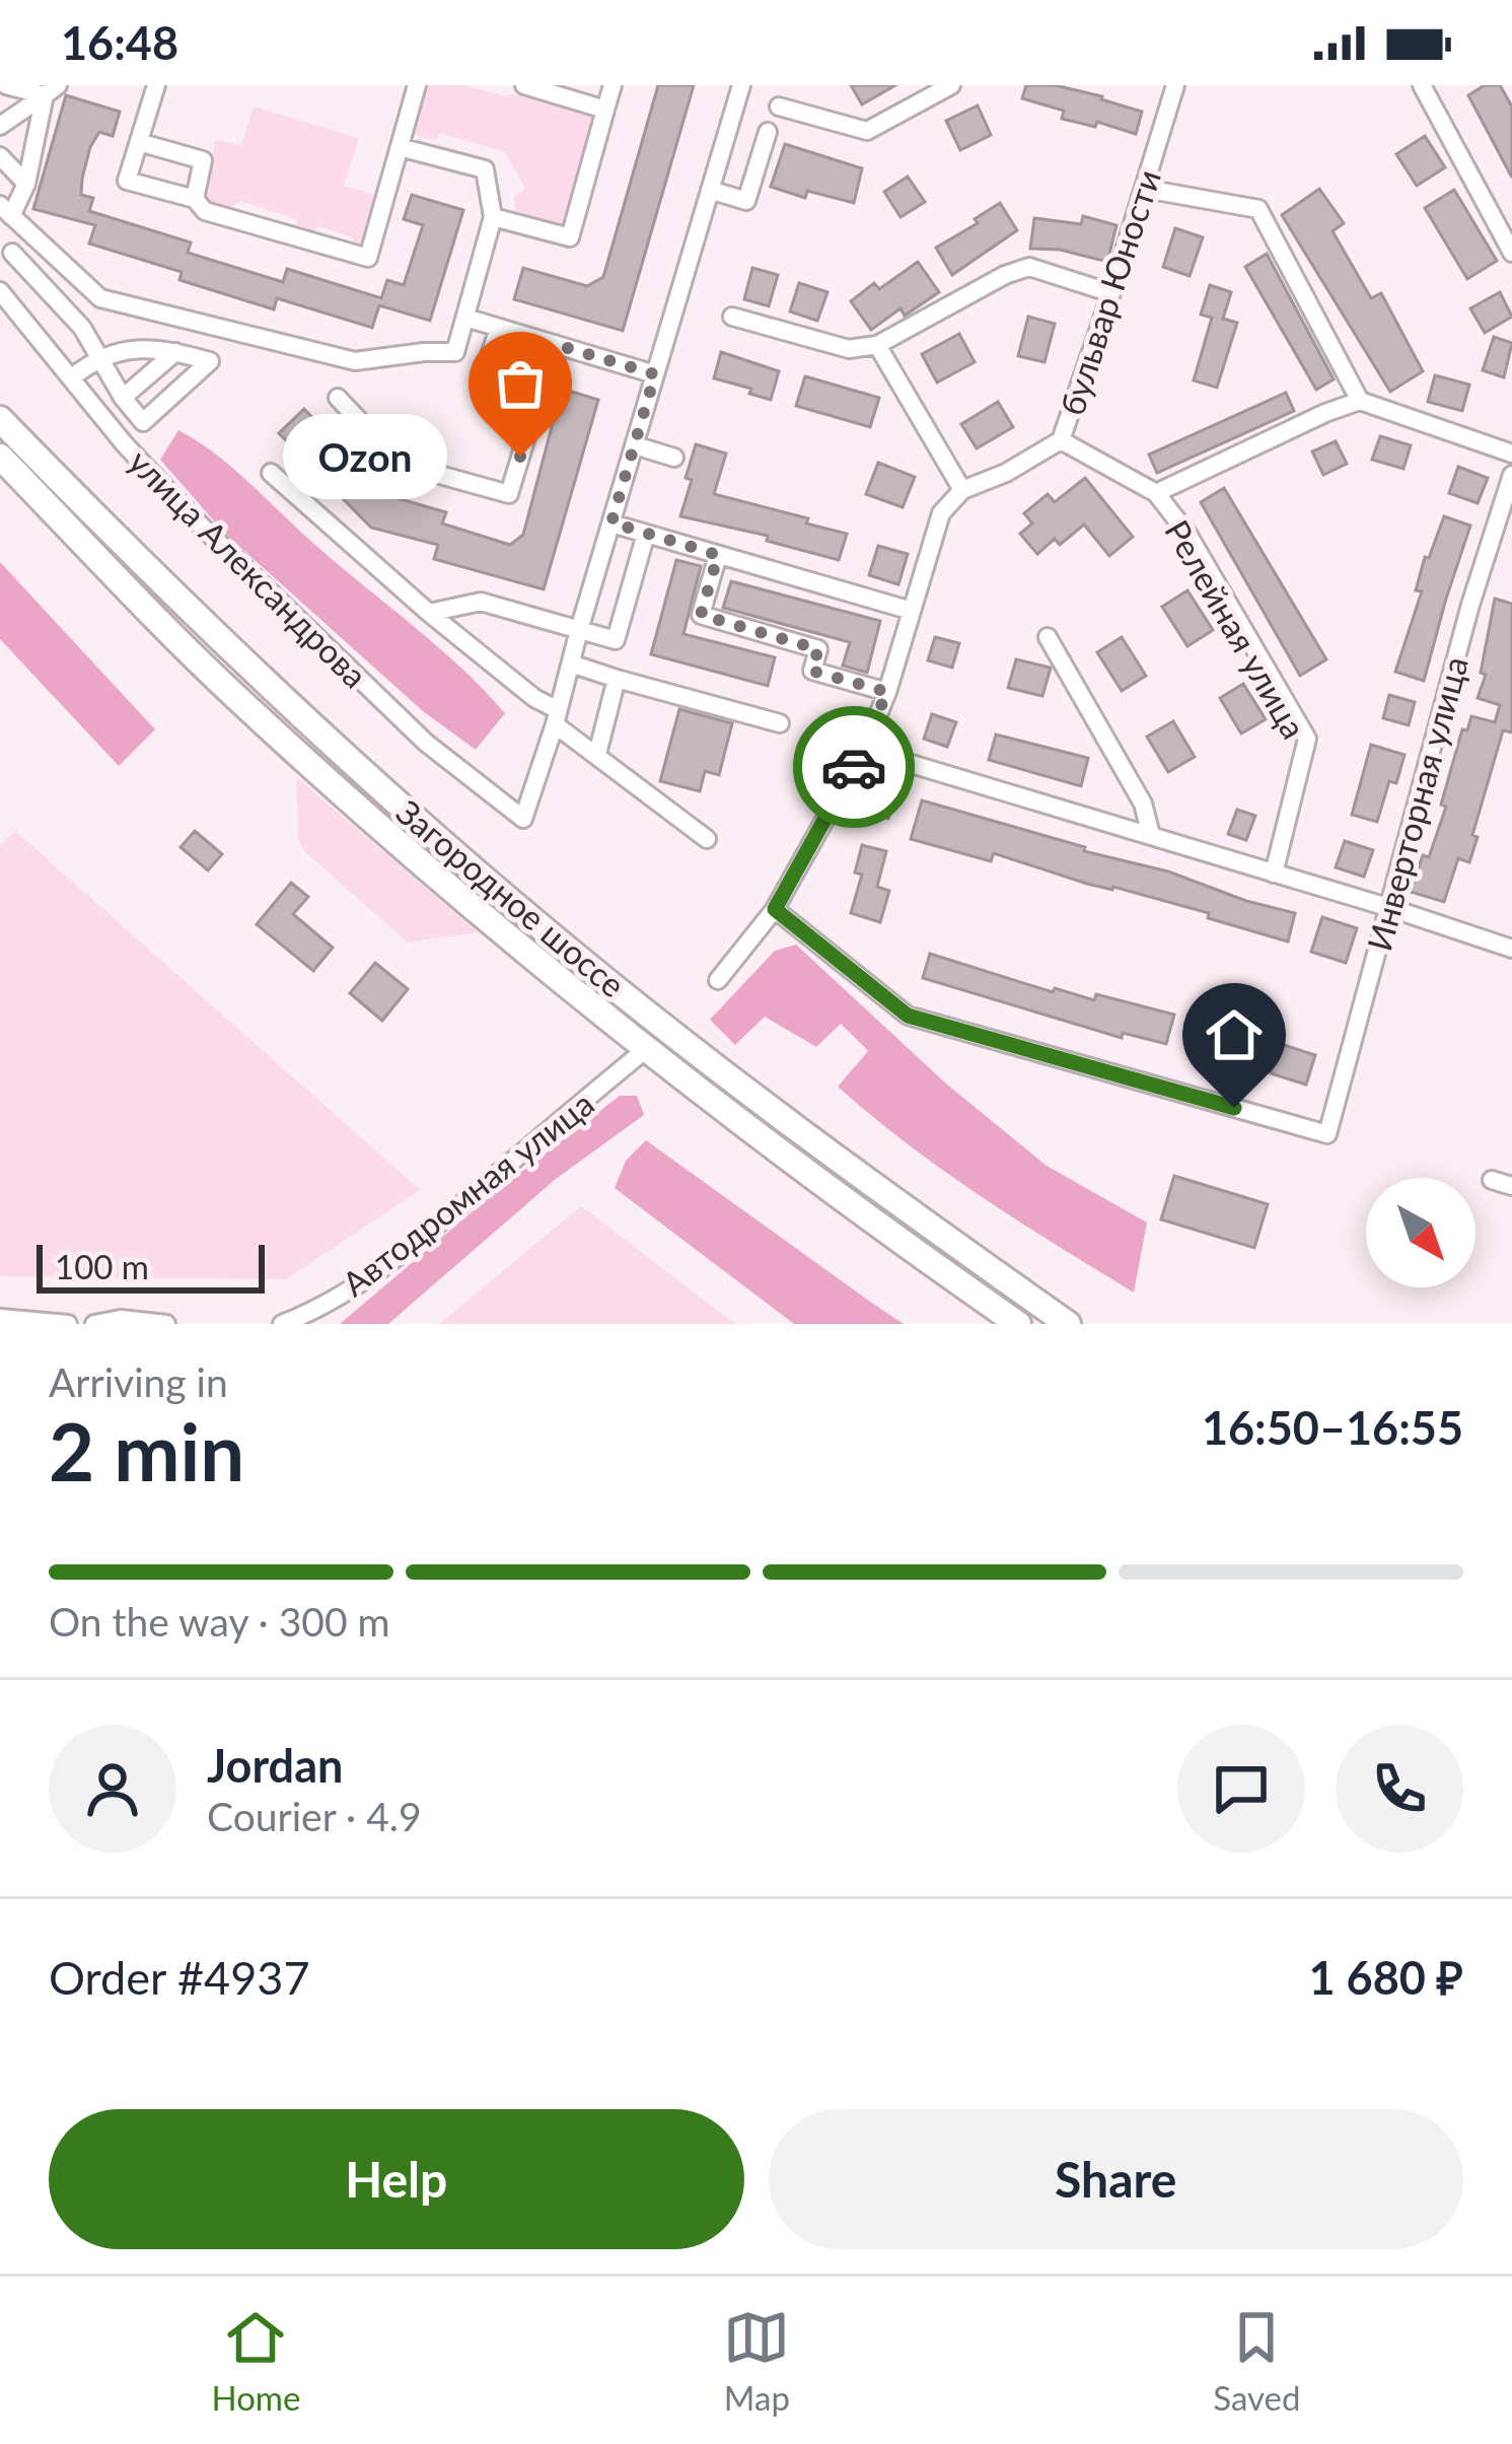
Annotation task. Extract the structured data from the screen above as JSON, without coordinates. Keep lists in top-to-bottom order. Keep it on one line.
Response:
{"streets":{"highway":["Загородное шоссе"],"street":["бульвар Юности","улица Александрова","Релейная улица","Инверторная улица","Автодромная улица"]},"crossings":[["бульвар Юности","Релейная улица"],["Загородное шоссе","Автодромная улица"]],"places":["Ozon"],"scale_bar":"100 m","north":"bottom right","page":{"status":"16:48","bubble":"Ozon","scale":"100 m","heading":["2 min","Arriving in","16:50–16:55"],"panel":["Jordan","Courier · 4.9","Order #4937","1 680 ₽"],"bar":"On the way · 300 m","buttons":["Help","Share"],"tabs":["Home","Map","Saved"]}}
